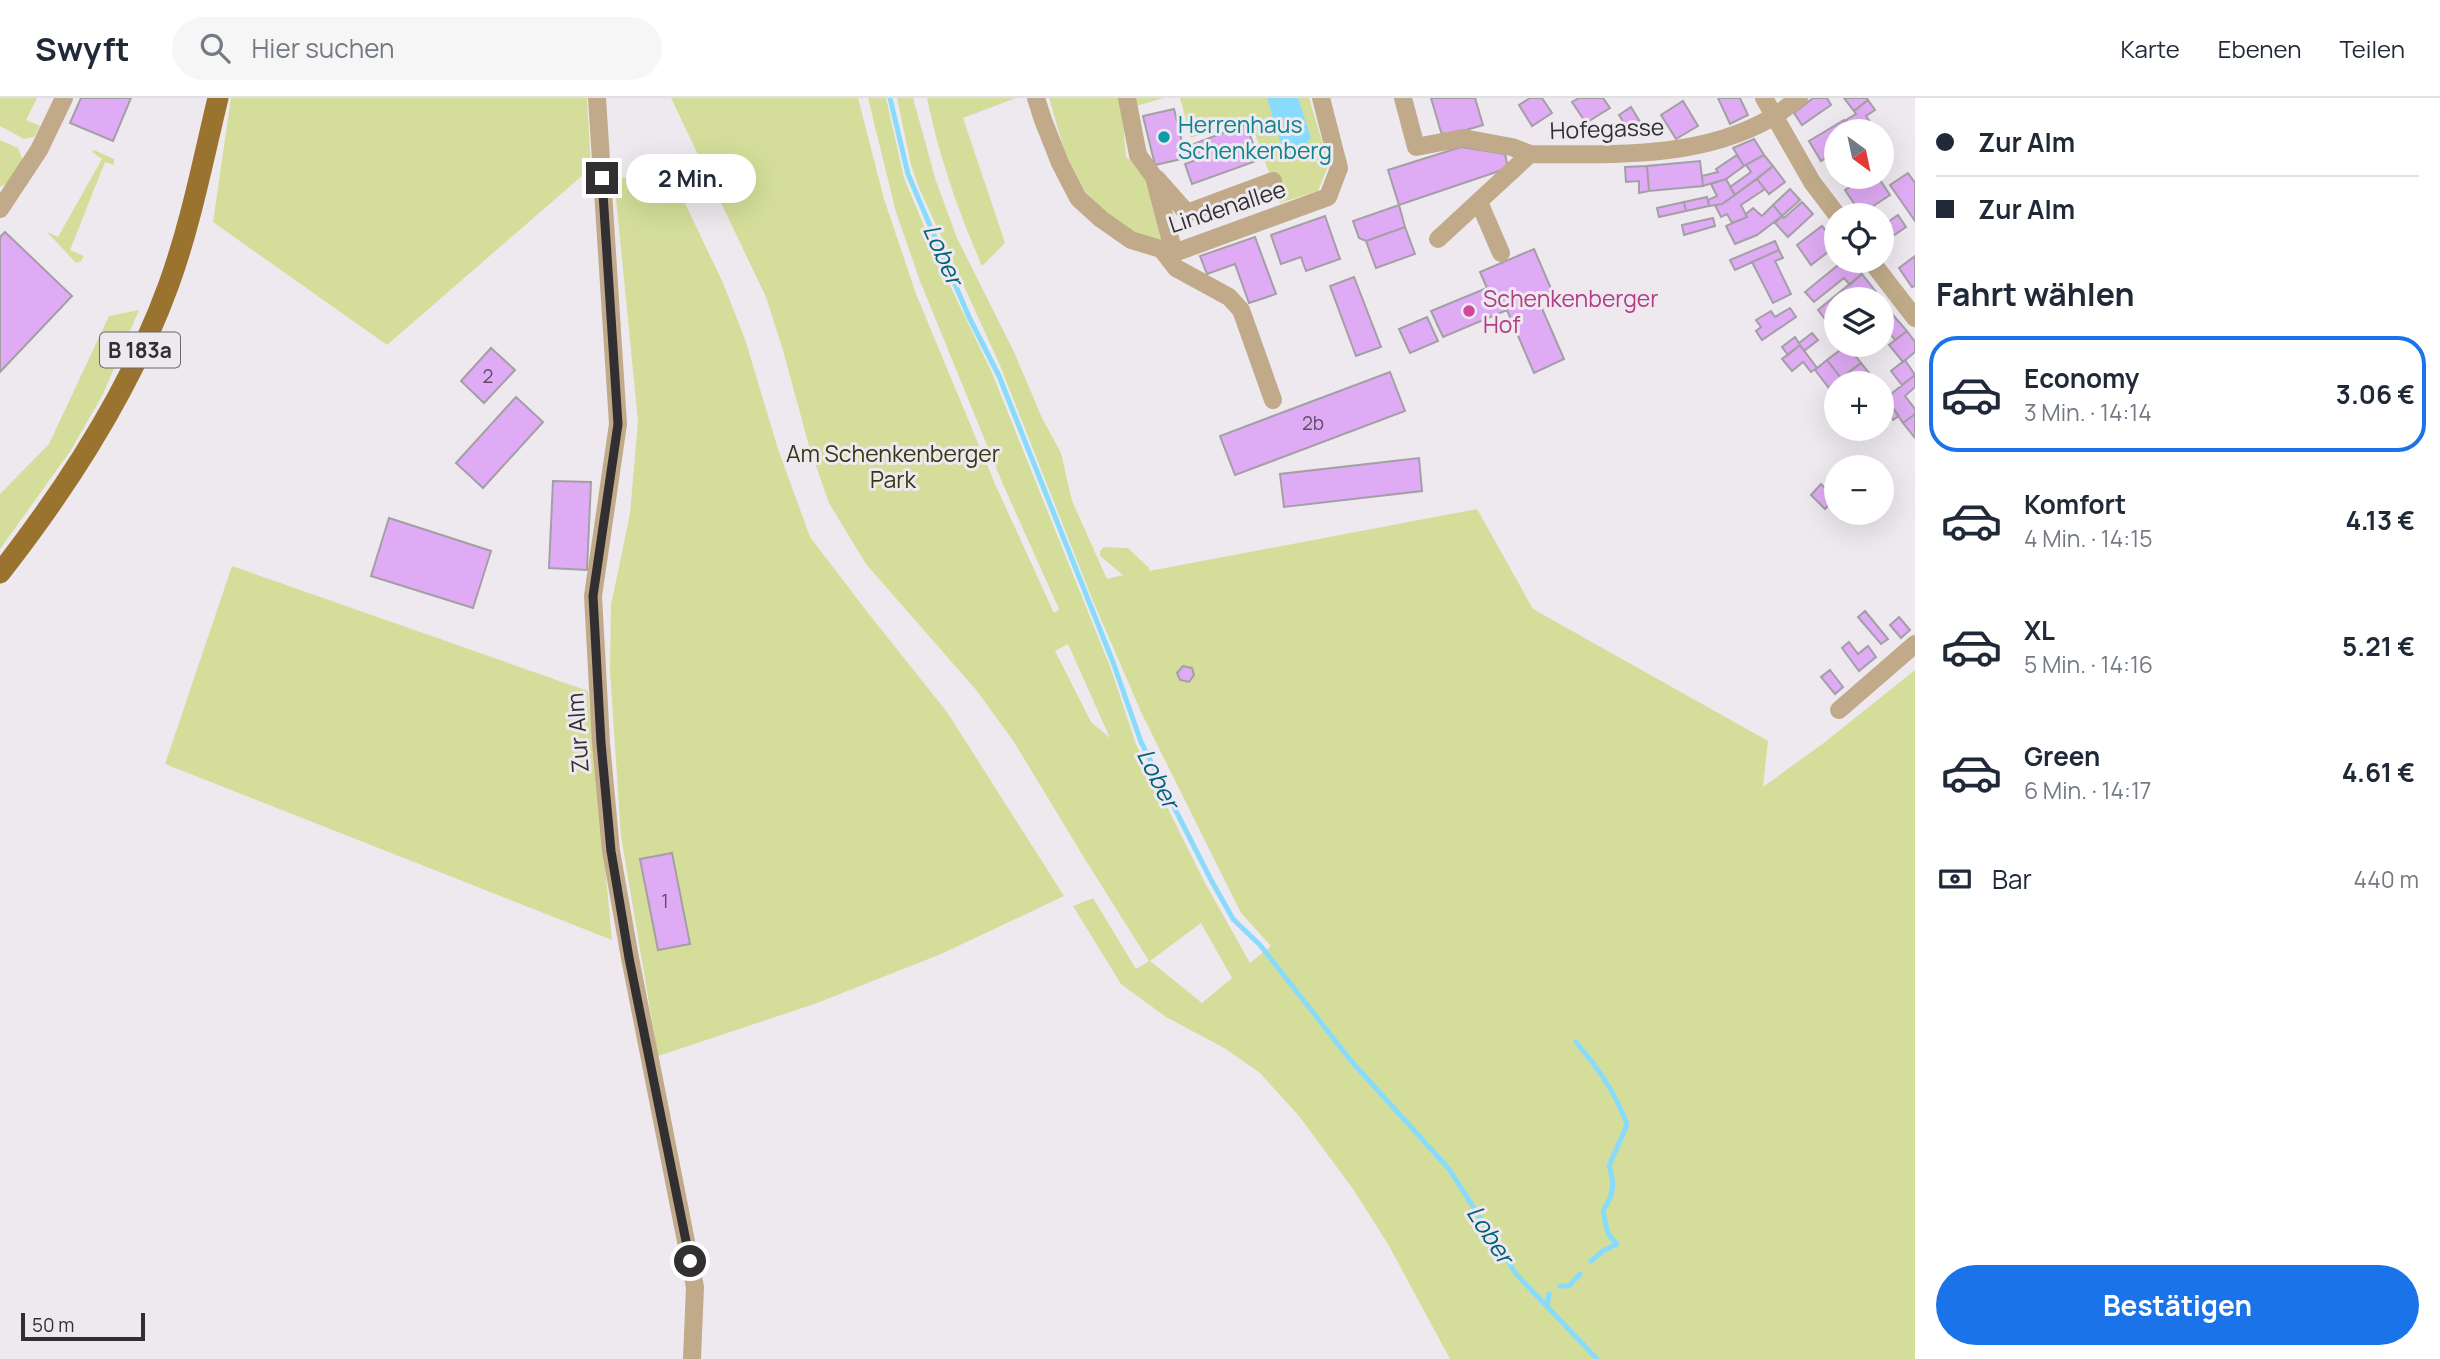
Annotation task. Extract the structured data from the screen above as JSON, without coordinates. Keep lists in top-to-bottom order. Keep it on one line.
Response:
{"streets":{"main road":["B 183a"],"street":["Hofegasse","Lindenallee","Zur Alm"]},"water":["Lober"],"parks":["Am Schenkenberger Park"],"places":["Herrenhaus Schenkenberg","Schenkenberger Hof"],"house_numbers":["2","2b","1"],"scale_bar":"50 m","north":"bottom right","page":{"header":"Swyft","search":"Hier suchen","nav":["Karte","Ebenen","Teilen"],"banner":["Zur Alm","Zur Alm"],"map_buttons":["+","−"],"bubble":"2 Min.","heading":"Fahrt wählen","list":[{"name":"Economy","note":"3 Min. · 14:14","value":"3.06 €"},{"name":"Komfort","note":"4 Min. · 14:15","value":"4.13 €"},{"name":"XL","note":"5 Min. · 14:16","value":"5.21 €"},{"name":"Green","note":"6 Min. · 14:17","value":"4.61 €"}],"pay":["Bar","440 m"],"buttons":"Bestätigen","scale":"50 m"}}
